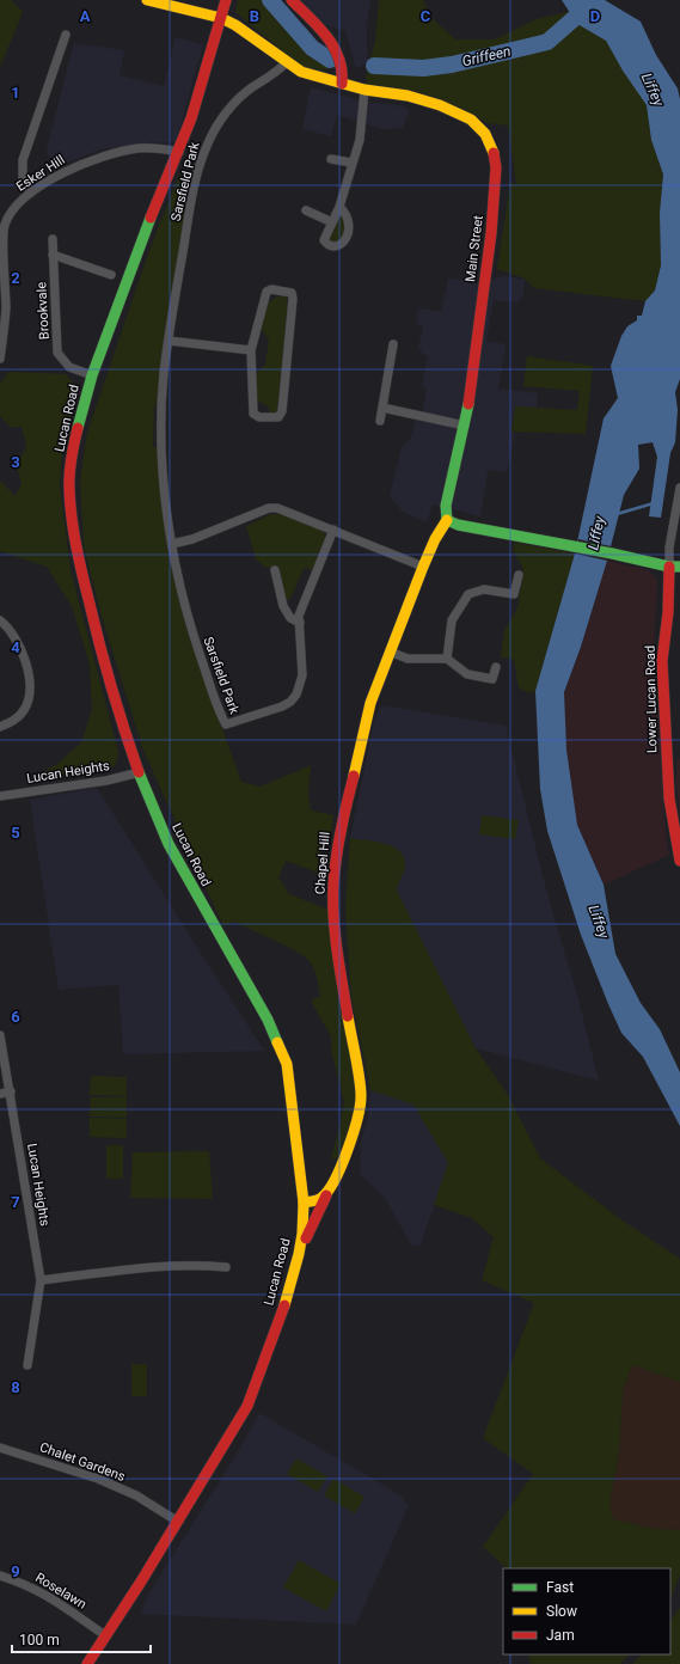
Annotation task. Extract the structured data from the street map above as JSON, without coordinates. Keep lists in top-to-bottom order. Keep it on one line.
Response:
{"streets":{"main road":["Main Street","Lucan Road","Lower Lucan Road","Chapel Hill"],"street":["Esker Hill","Sarsfield Park","Brookvale","Lucan Heights","Chalet Gardens","Roselawn"]},"crossings":[["Esker Hill","Lucan Road"],["Sarsfield Park","Main Street"],["Main Street","Lucan Road"],["Main Street","Chapel Hill"],["Brookvale","Lucan Road"],["Lucan Road","Lucan Heights"],["Lucan Road","Chapel Hill"],["Lucan Road","Chalet Gardens"],["Lucan Road","Roselawn"]],"water":["Griffeen","Liffey"],"legend":["Fast","Slow","Jam"],"scale_bar":"100 m","grid":{"columns":["A","B","C","D"],"rows":["1","2","3","4","5","6","7","8","9"]}}
